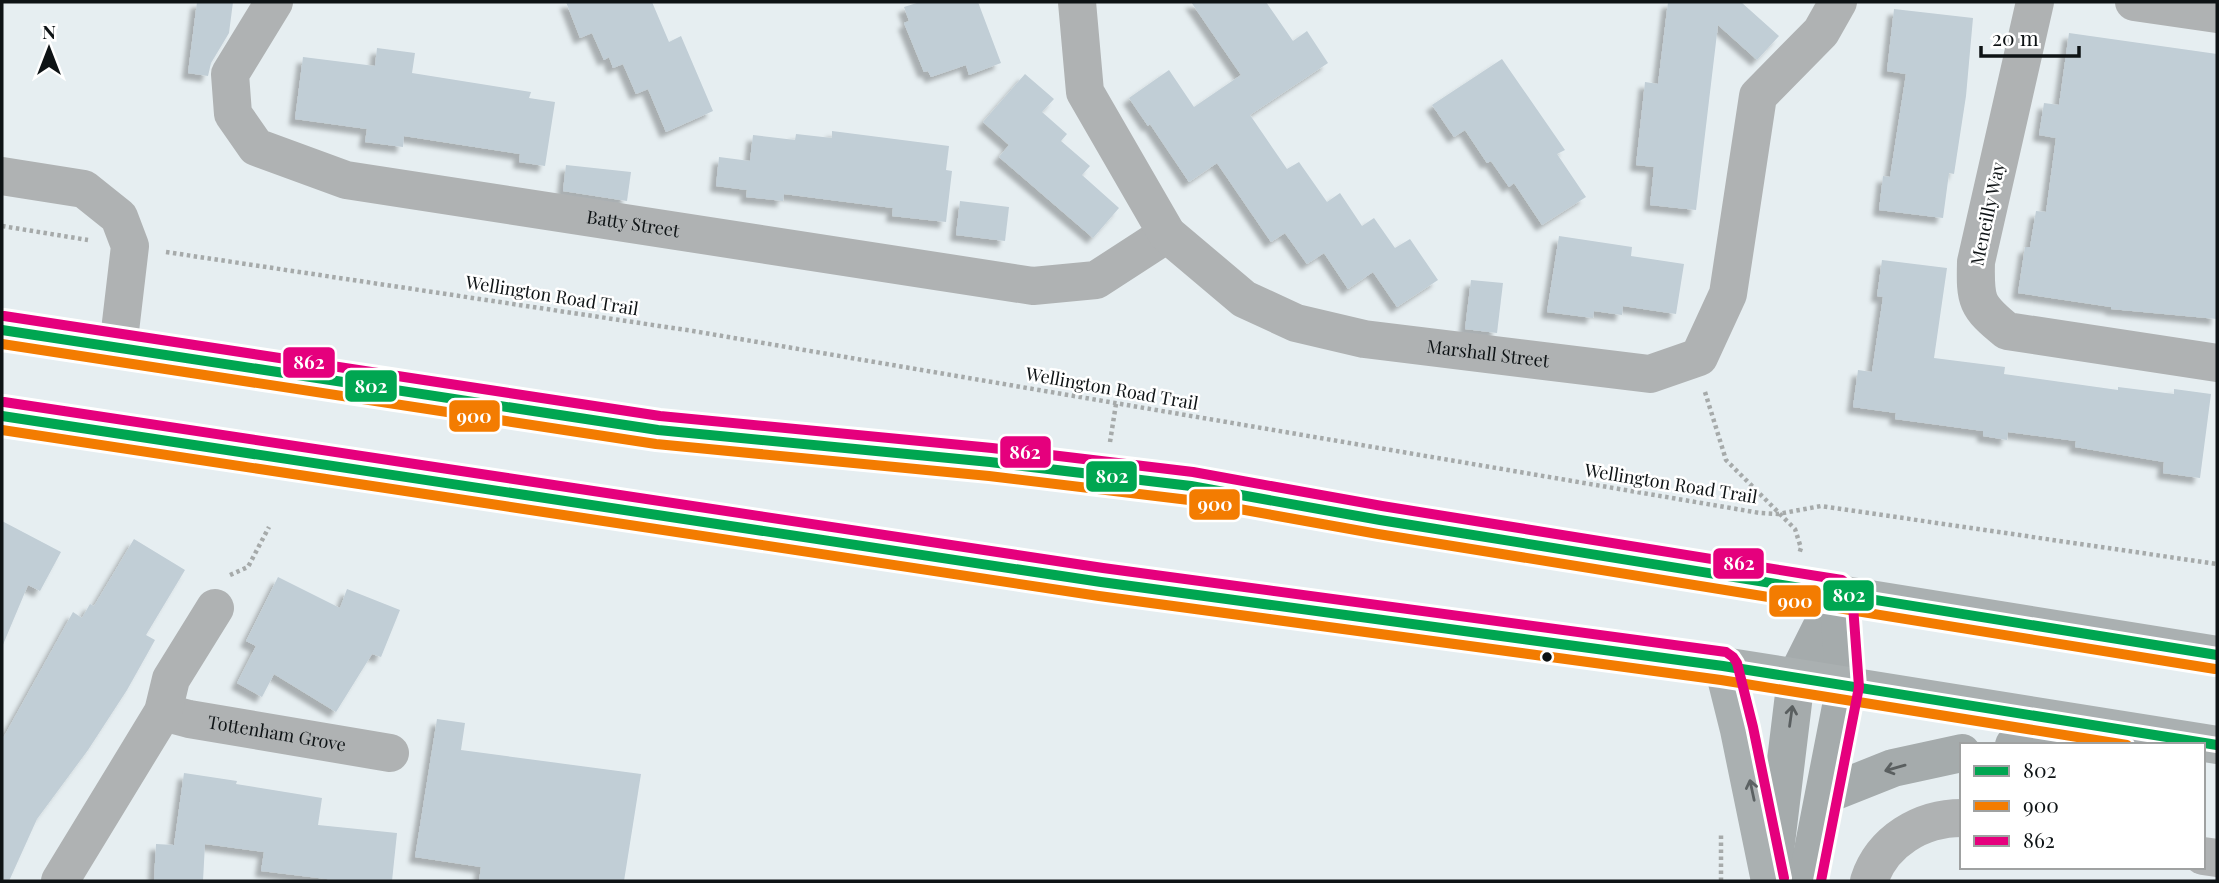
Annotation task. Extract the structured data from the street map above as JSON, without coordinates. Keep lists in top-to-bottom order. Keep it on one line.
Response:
{"streets":{"street":["Meneilly Way","Batty Street","Marshall Street","Tottenham Grove"],"path":["Wellington Road Trail"]},"crossings":[["Batty Street","Marshall Street"]],"lines":["transit line 862","transit line 802","transit line 900"],"legend":["802","900","862"],"scale_bar":"20 m","north":"top"}
